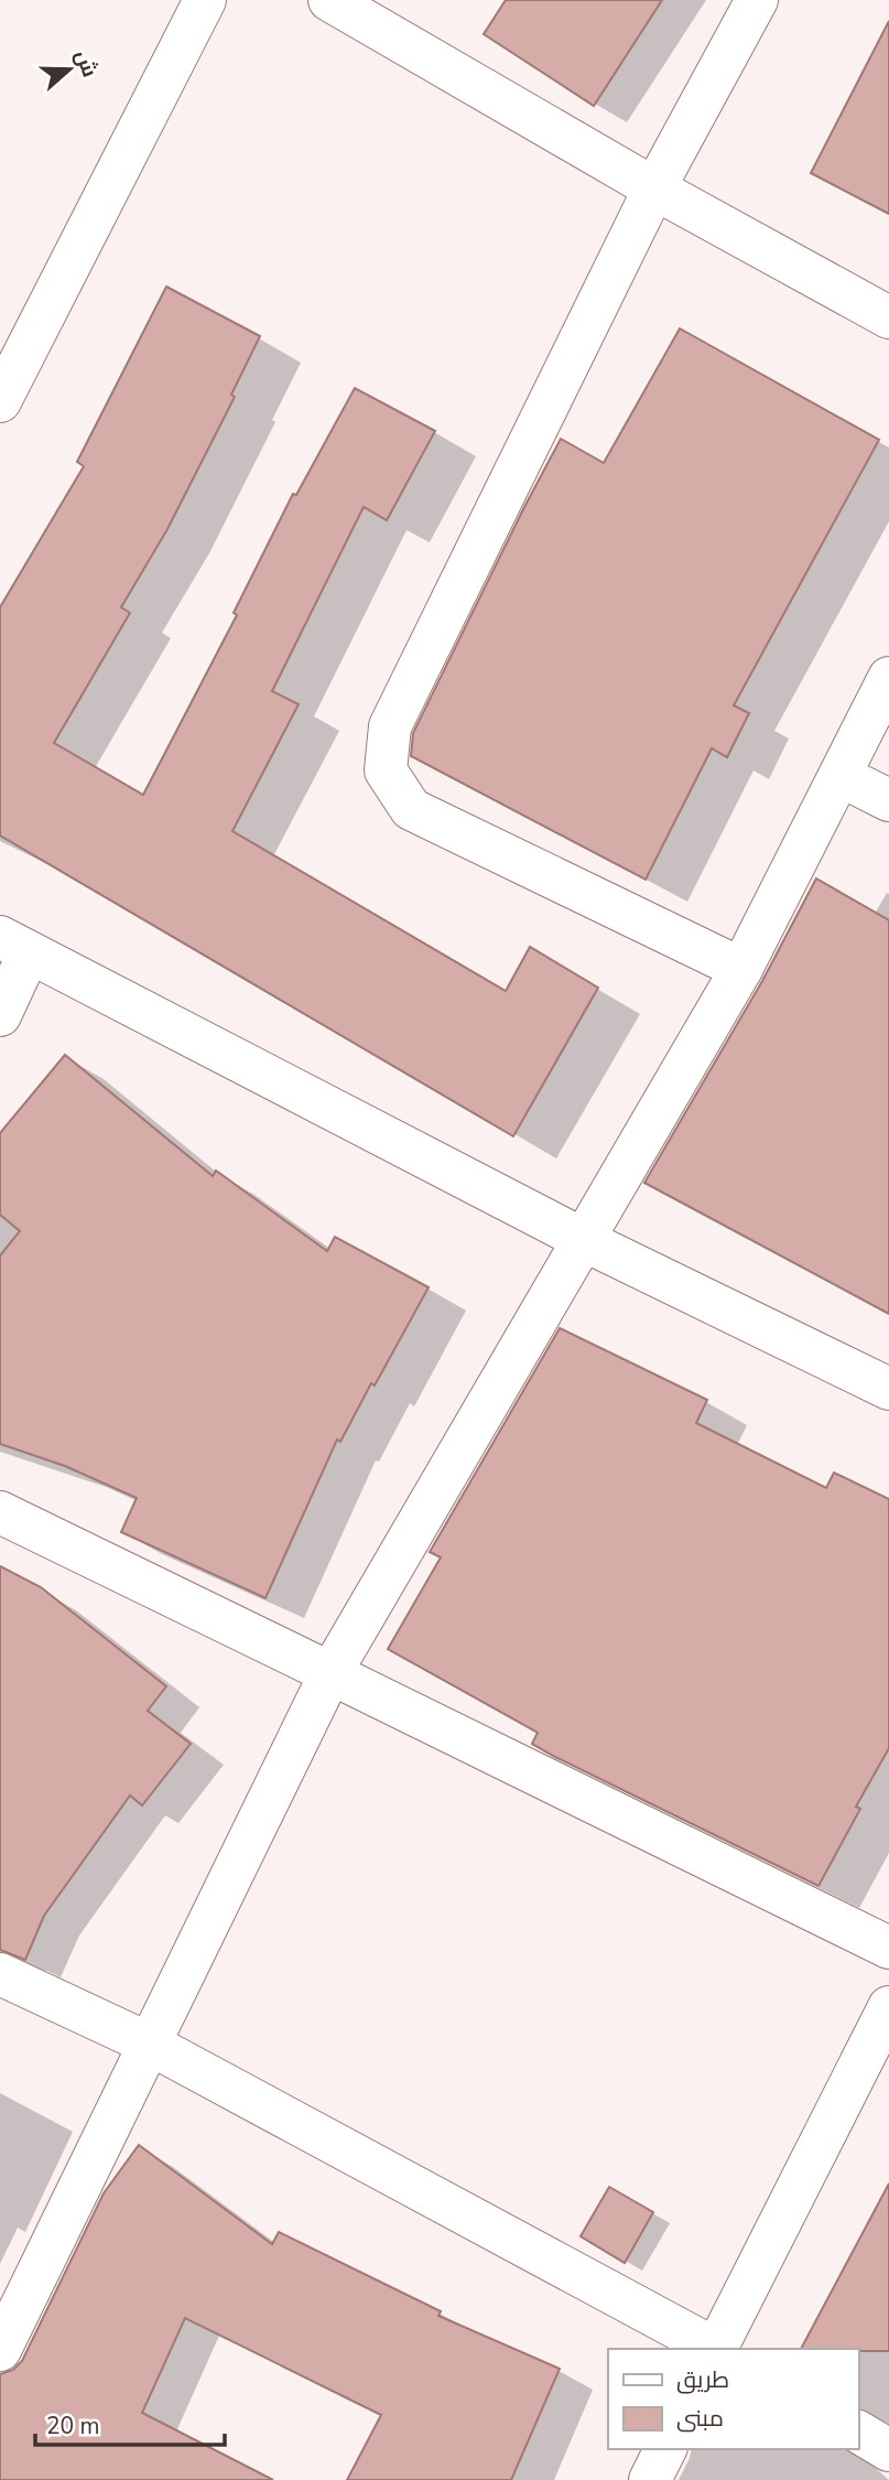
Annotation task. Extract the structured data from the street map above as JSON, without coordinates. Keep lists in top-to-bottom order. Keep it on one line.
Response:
{"legend":["طريق","مبنى"],"scale_bar":"20 m","north":"right"}
